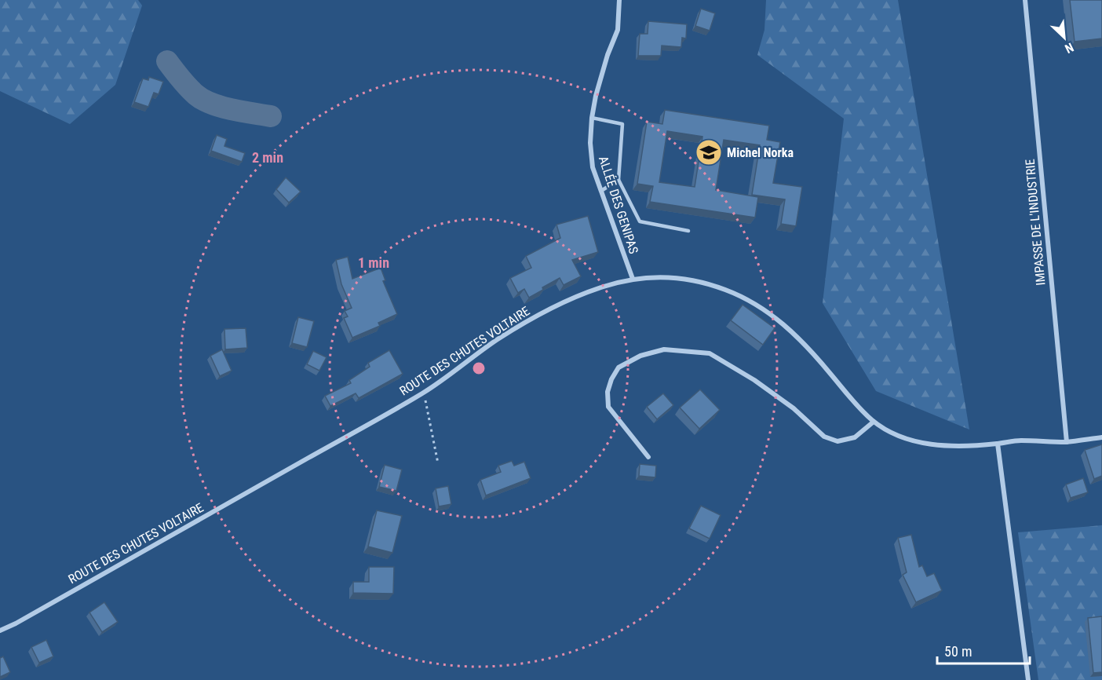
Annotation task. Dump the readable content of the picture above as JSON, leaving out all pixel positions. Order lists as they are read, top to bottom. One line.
{"streets":{"street":["ALLÉE DES GENIPAS","IMPASSE DE L'INDUSTRIE","ROUTE DES CHUTES VOLTAIRE"]},"crossings":[["ALLÉE DES GENIPAS","ROUTE DES CHUTES VOLTAIRE"],["IMPASSE DE L'INDUSTRIE","ROUTE DES CHUTES VOLTAIRE"]],"places":{"school or university":["Michel Norka"]},"scale_bar":"50 m","north":"bottom right","rings":["2 min","1 min"]}
